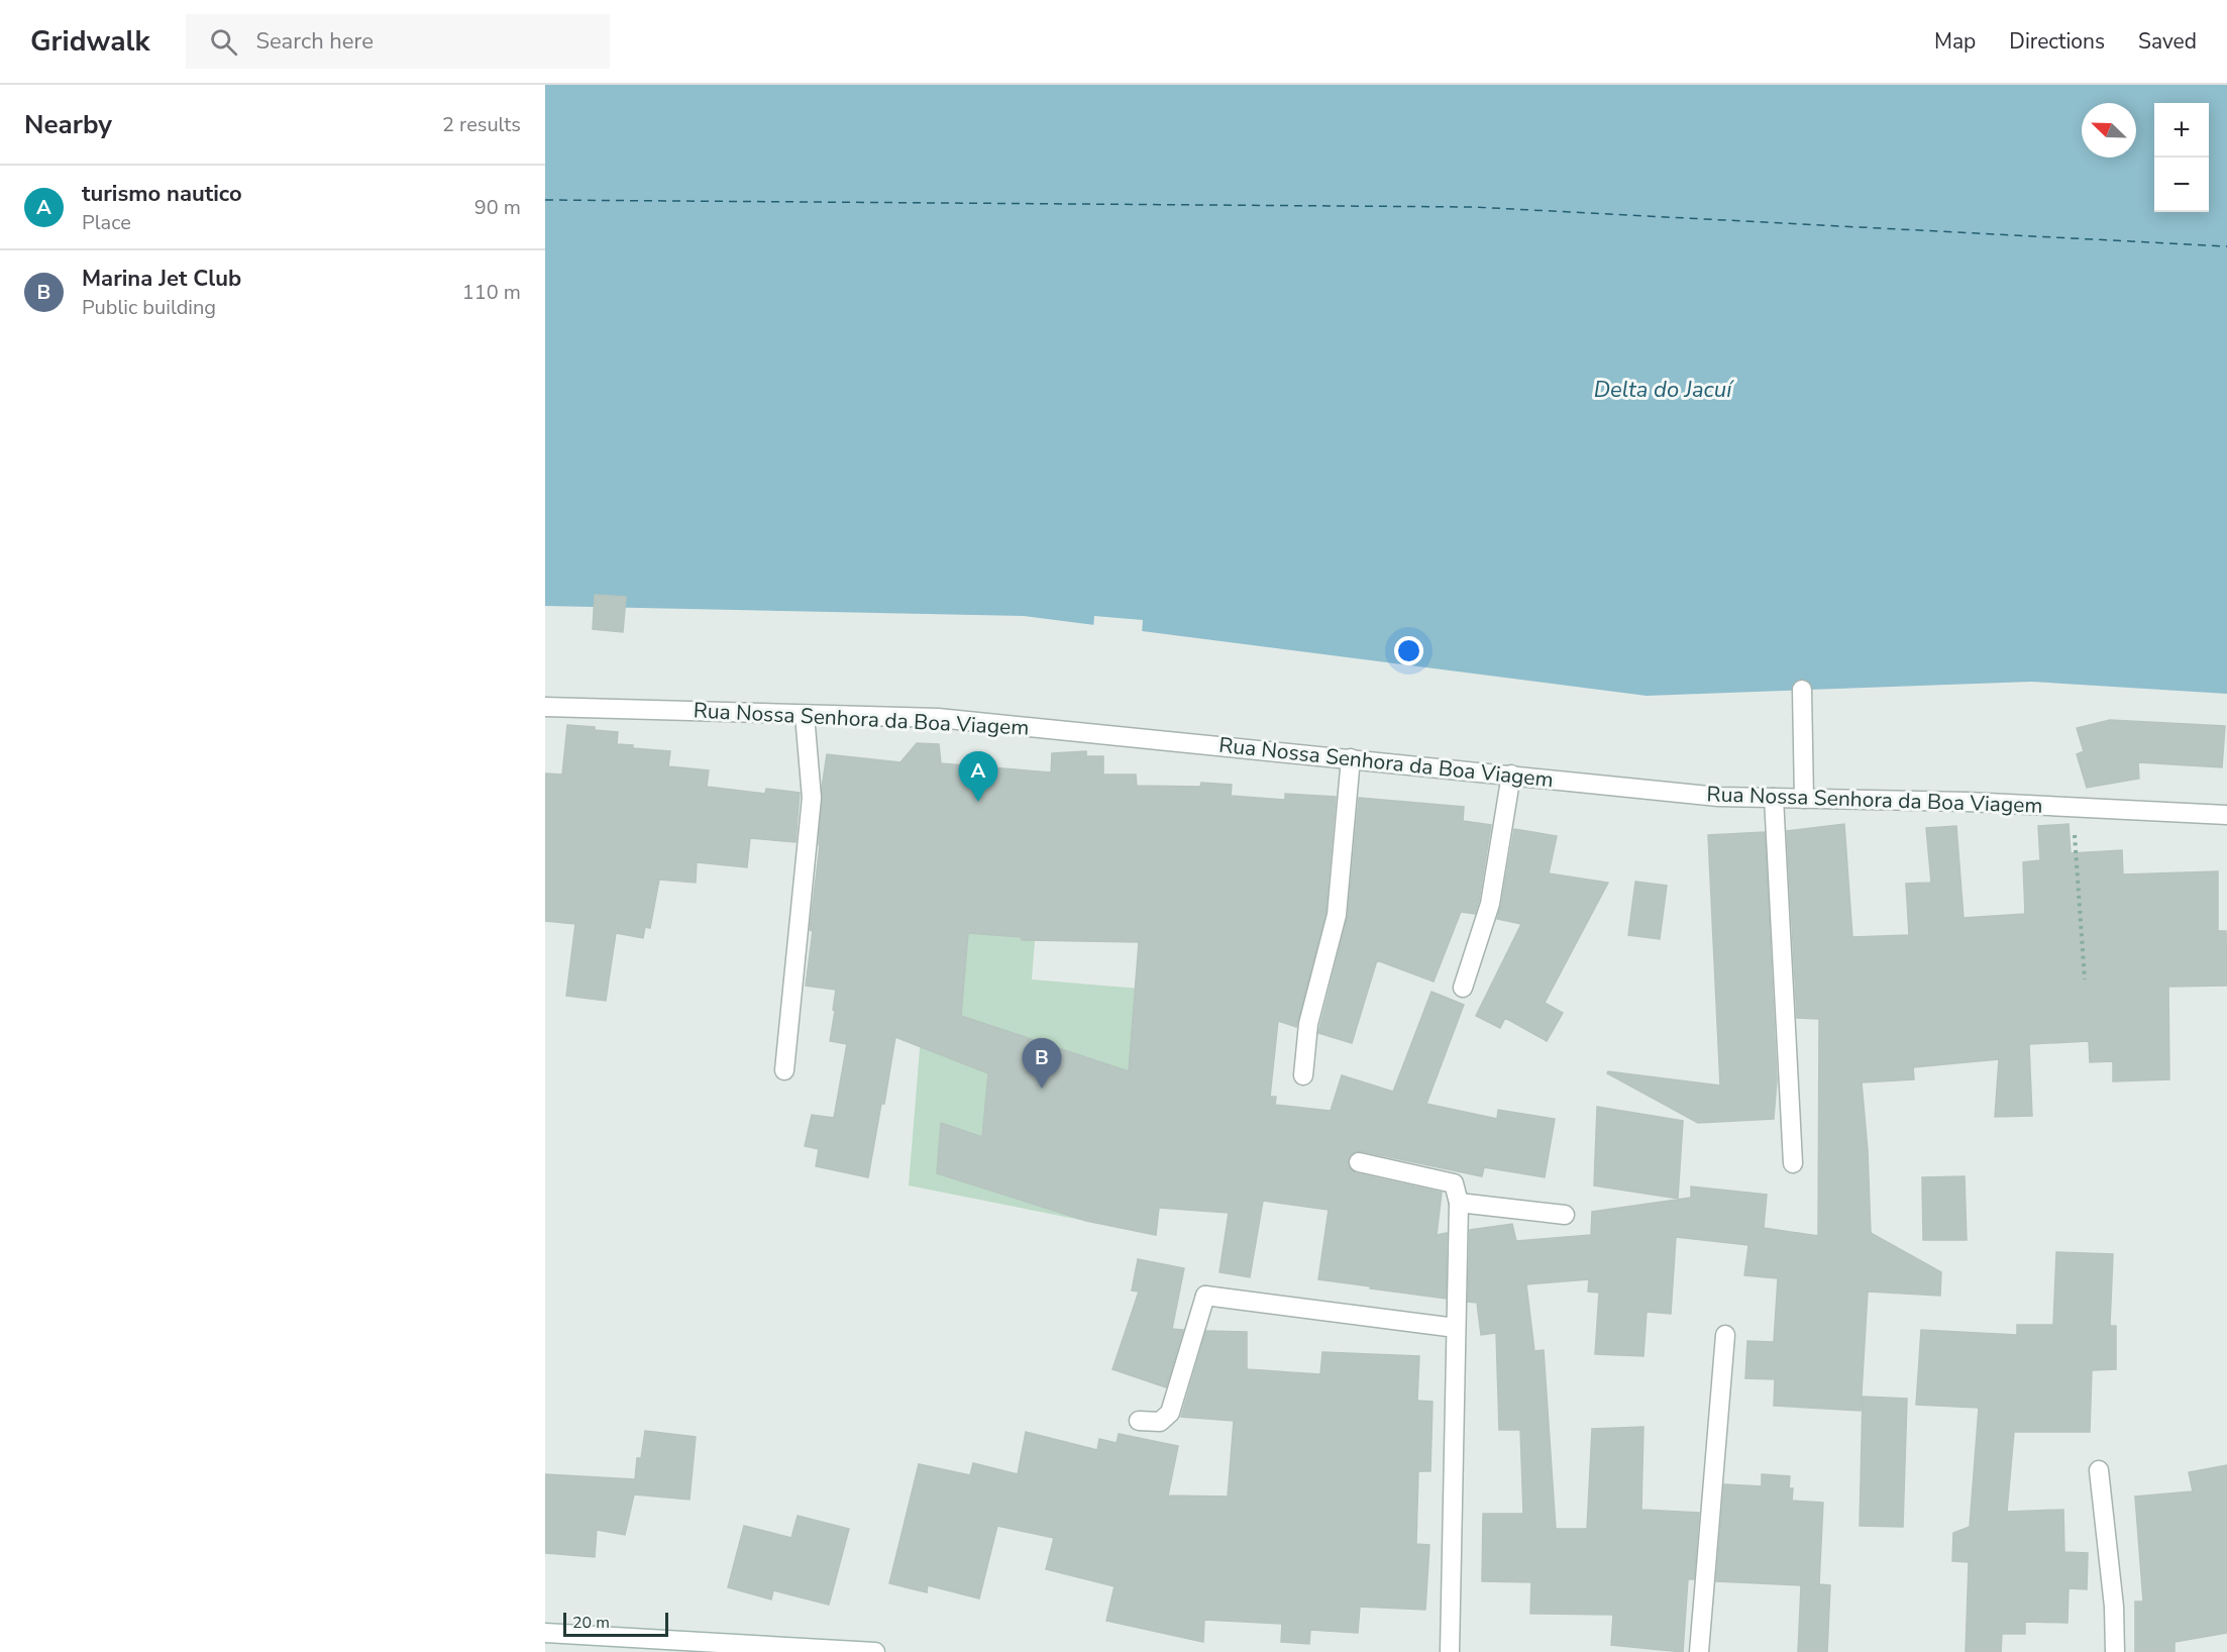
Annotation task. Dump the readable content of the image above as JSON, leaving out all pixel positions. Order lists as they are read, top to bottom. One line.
{"streets":{"street":["Rua Nossa Senhora da Boa Viagem"]},"water":["Delta do Jacuí"],"scale_bar":"20 m","north":"top left","page":{"header":"Gridwalk","search":"Search here","nav":["Map","Directions","Saved"],"heading":["Nearby","2 results"],"map_buttons":["+","−"],"list":[{"mark":"A","name":"turismo nautico","note":"Place","value":"90 m"},{"mark":"B","name":"Marina Jet Club","note":"Public building","value":"110 m"}],"pins":["A","B"],"scale":"20 m"}}
